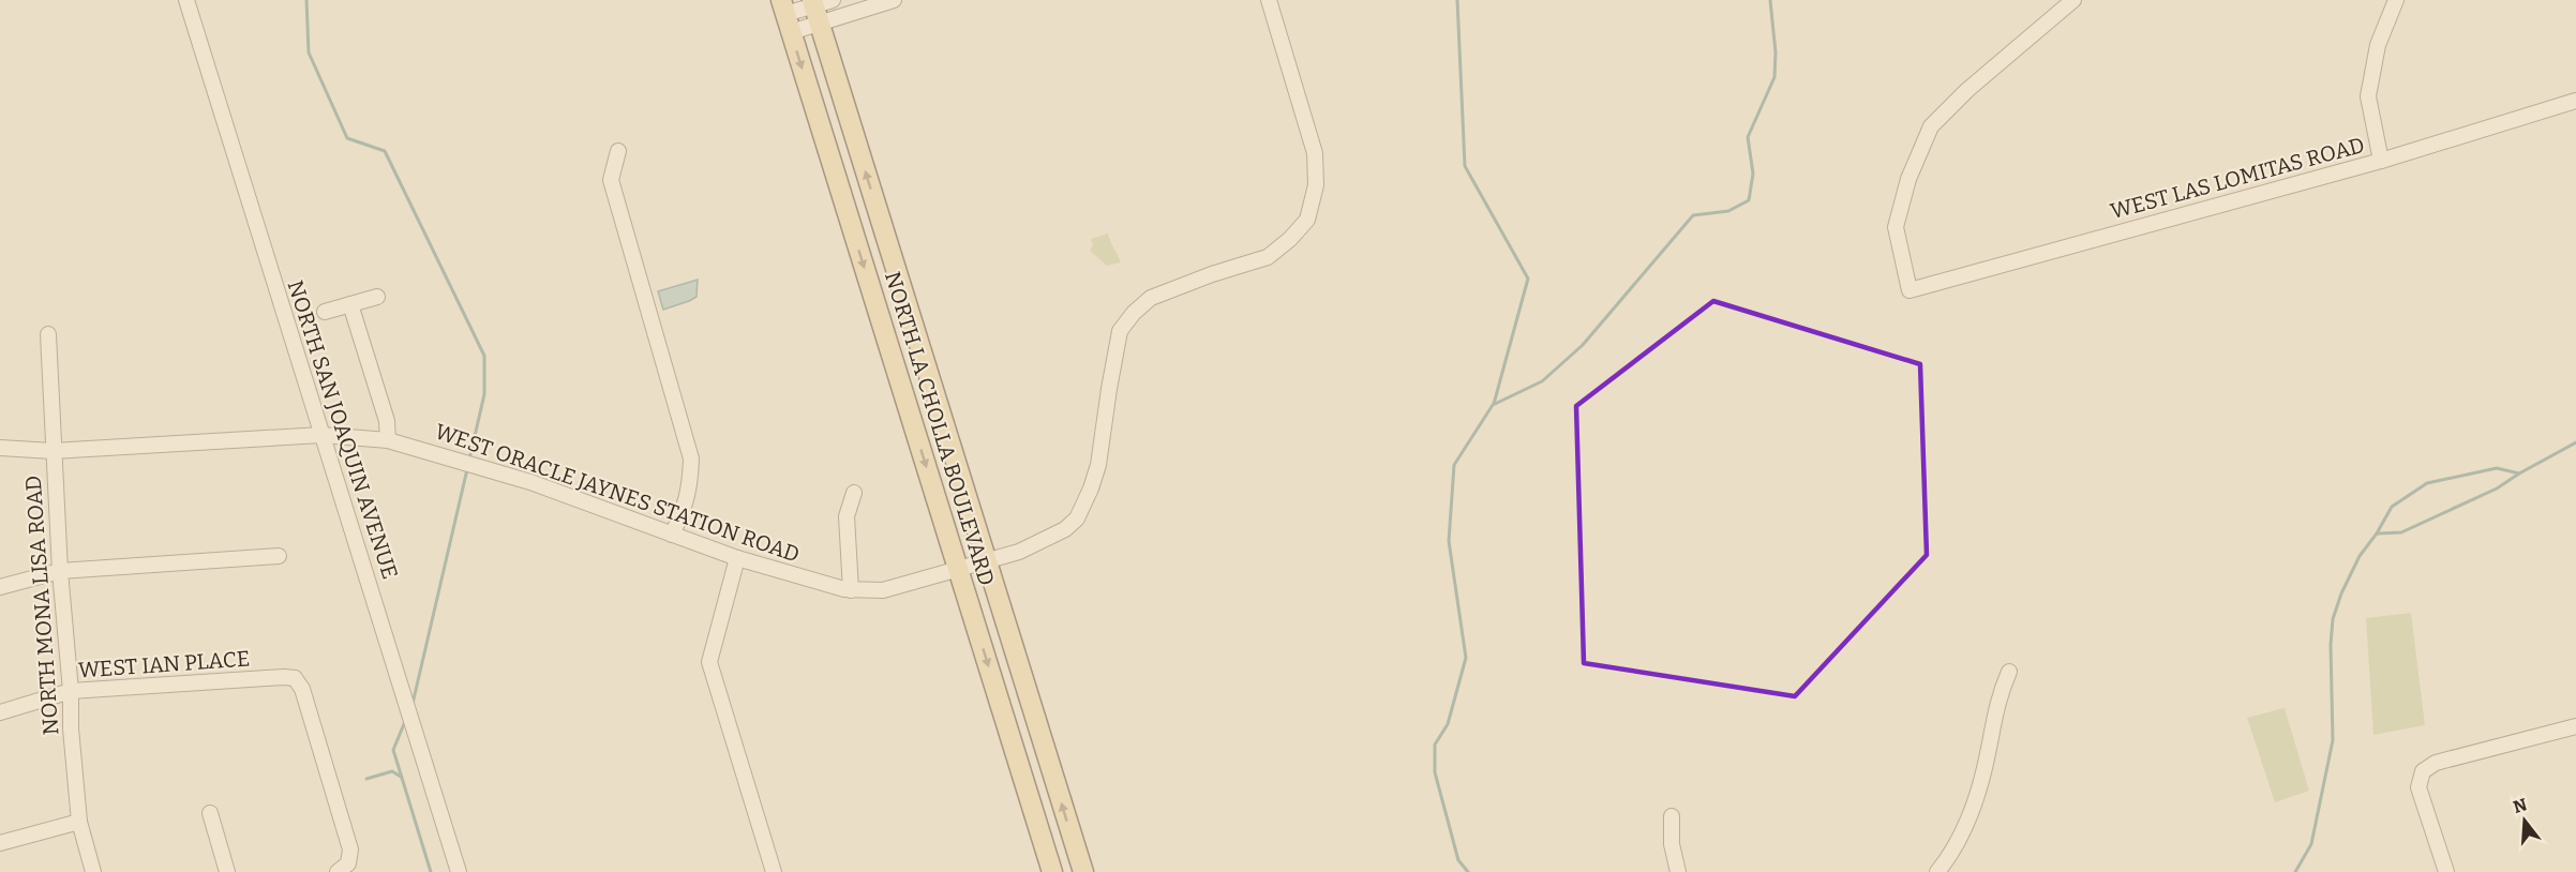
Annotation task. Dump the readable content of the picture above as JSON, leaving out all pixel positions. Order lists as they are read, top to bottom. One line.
{"streets":{"main road":["NORTH LA CHOLLA BOULEVARD"],"street":["WEST LAS LOMITAS ROAD","NORTH SAN JOAQUIN AVENUE","WEST ORACLE JAYNES STATION ROAD","NORTH MONA LISA ROAD","WEST IAN PLACE"]},"crossings":[["NORTH LA CHOLLA BOULEVARD","WEST ORACLE JAYNES STATION ROAD"],["NORTH SAN JOAQUIN AVENUE","WEST ORACLE JAYNES STATION ROAD"],["WEST ORACLE JAYNES STATION ROAD","NORTH MONA LISA ROAD"],["NORTH MONA LISA ROAD","WEST IAN PLACE"]],"north":"top"}
